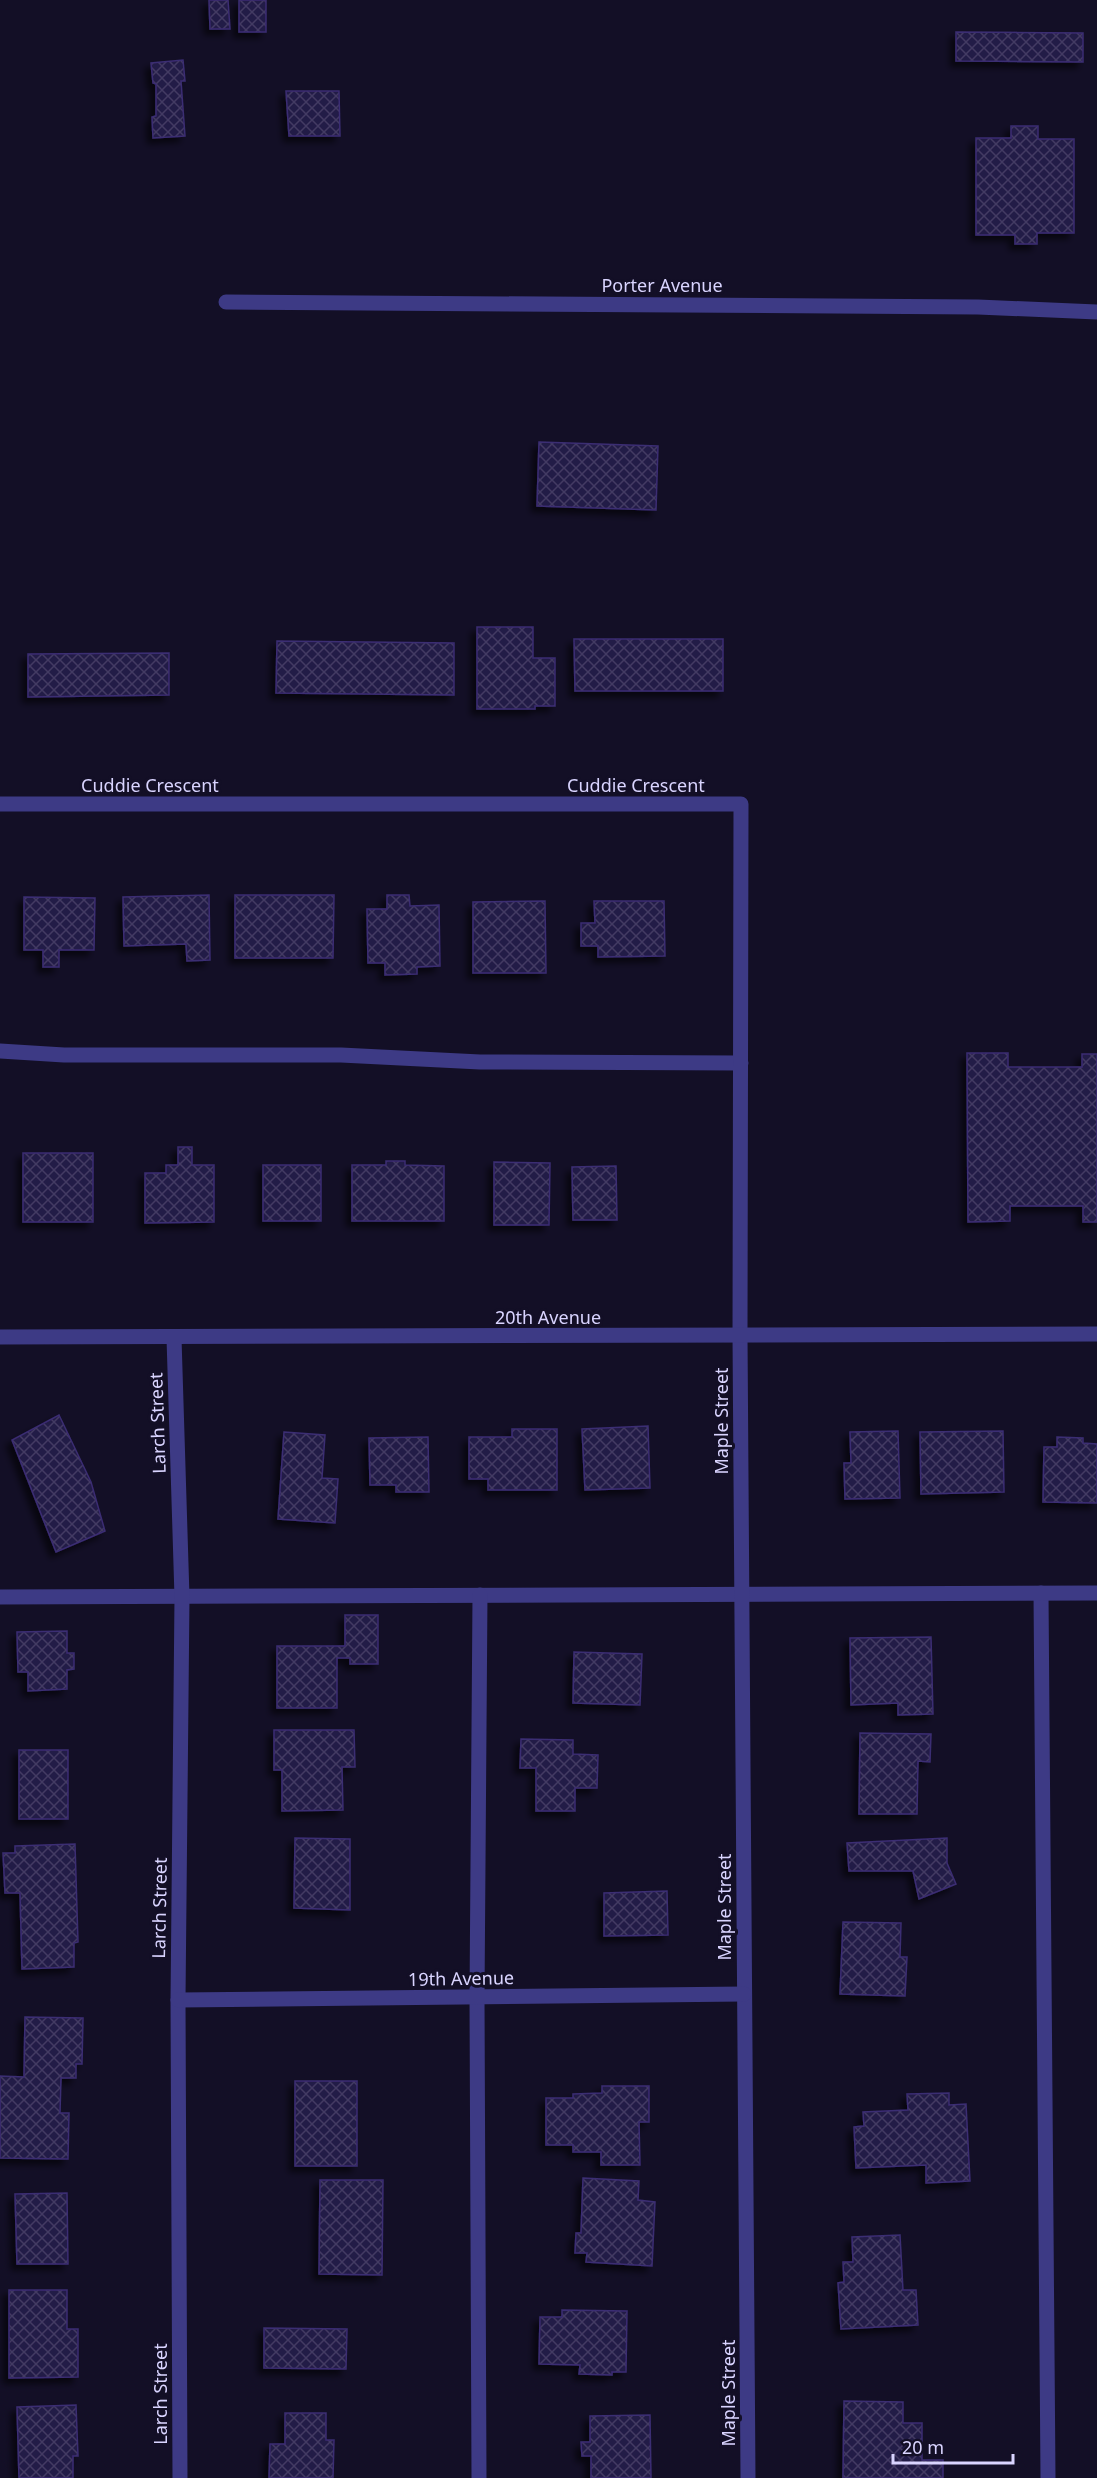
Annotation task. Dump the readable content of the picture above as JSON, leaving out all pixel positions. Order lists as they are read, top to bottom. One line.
{"streets":{"street":["Porter Avenue","Cuddie Crescent","20th Avenue","Maple Street","Larch Street","19th Avenue"]},"crossings":[["Cuddie Crescent","20th Avenue"],["Cuddie Crescent","Maple Street"],["20th Avenue","Maple Street"],["20th Avenue","Larch Street"],["Maple Street","19th Avenue"],["Larch Street","19th Avenue"]],"scale_bar":"20 m"}
